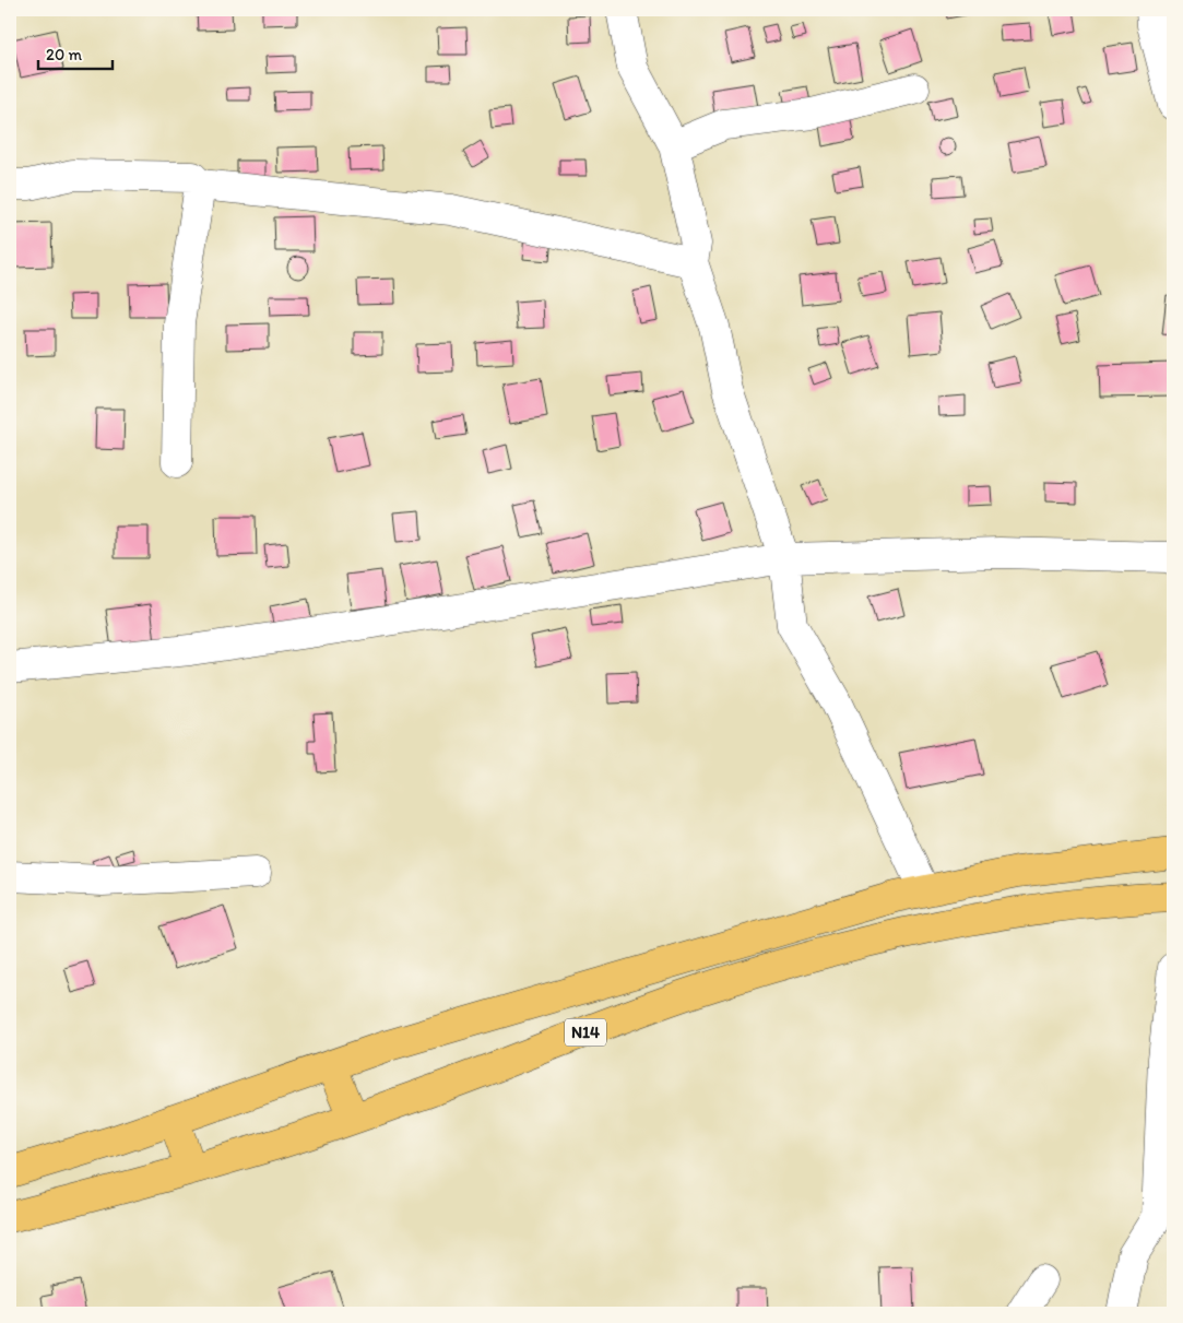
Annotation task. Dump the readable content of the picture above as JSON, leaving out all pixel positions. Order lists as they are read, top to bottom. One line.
{"streets":{"main road":["N14"]},"scale_bar":"20 m"}
